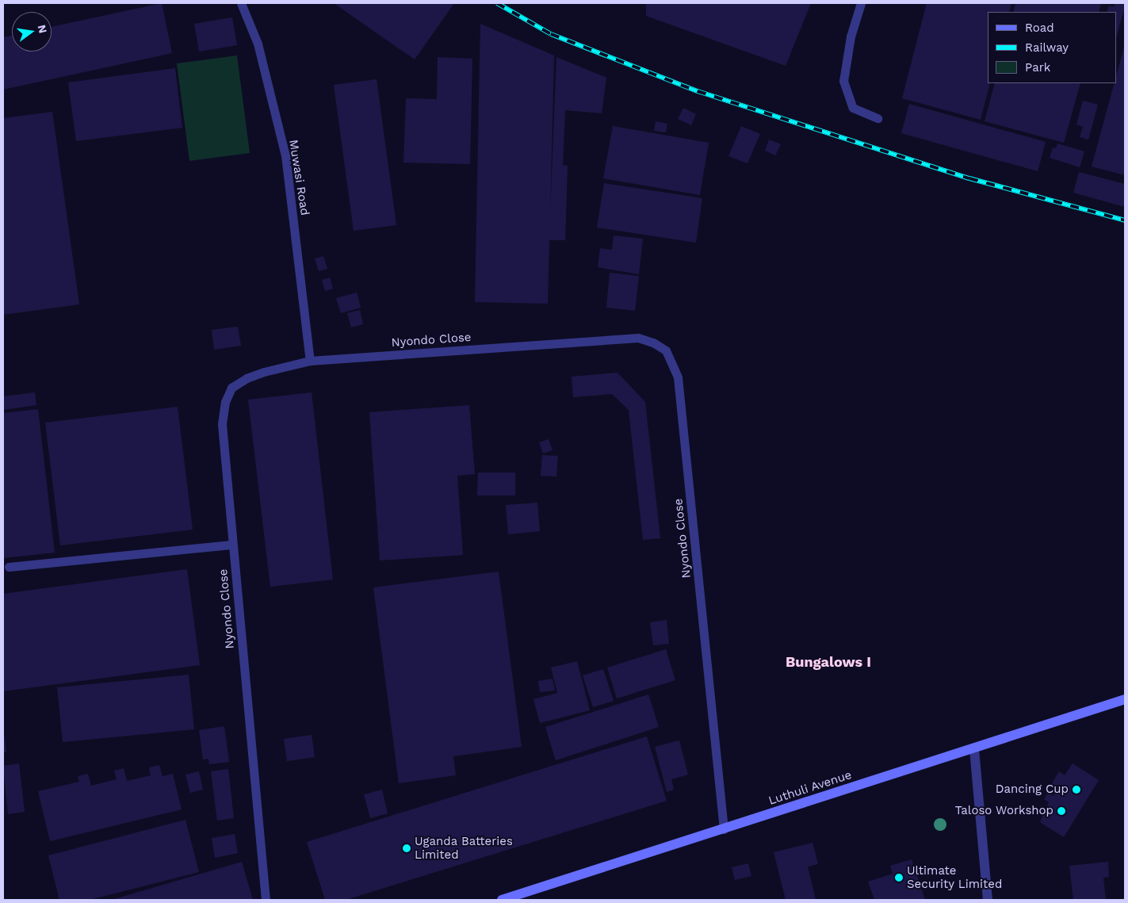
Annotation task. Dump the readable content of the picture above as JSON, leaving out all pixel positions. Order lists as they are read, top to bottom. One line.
{"streets":{"street":["Luthuli Avenue"],"lane":["Muwasi Road","Nyondo Close"]},"crossings":[["Muwasi Road","Nyondo Close"],["Nyondo Close","Luthuli Avenue"]],"districts":["Bungalows I"],"places":["Dancing Cup","Taloso Workshop","Uganda Batteries Limited","Ultimate Security Limited"],"legend":["Road","Railway","Park"],"north":"right"}
